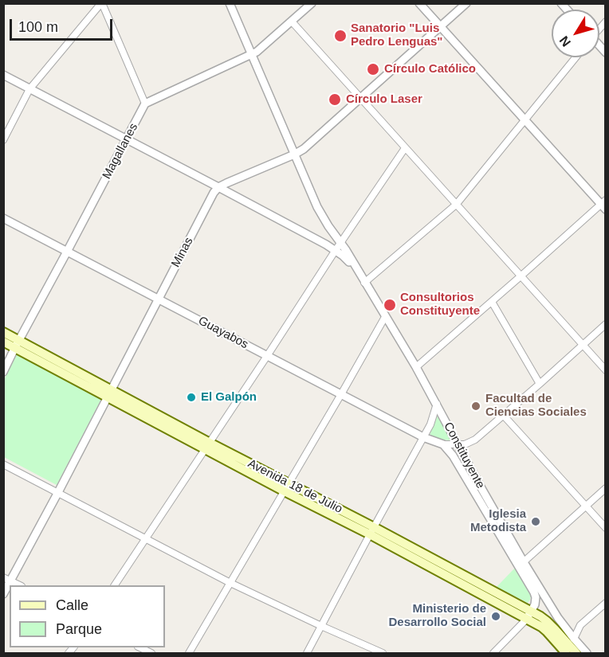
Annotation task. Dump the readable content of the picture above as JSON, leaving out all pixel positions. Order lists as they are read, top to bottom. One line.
{"streets":{"main road":["Avenida 18 de Julio"],"street":["Magallanes","Minas","Guayabos","Constituyente"]},"crossings":[["Magallanes","Guayabos"],["Magallanes","Constituyente"],["Magallanes","Avenida 18 de Julio"],["Minas","Guayabos"],["Minas","Constituyente"],["Minas","Avenida 18 de Julio"],["Guayabos","Constituyente"],["Constituyente","Avenida 18 de Julio"]],"places":["Sanatorio \"Luis Pedro Lenguas\"","Círculo Católico","Círculo Laser","Consultorios Constituyente","El Galpón","Facultad de Ciencias Sociales","Iglesia Metodista","Ministerio de Desarrollo Social"],"legend":["Calle","Parque"],"scale_bar":"100 m","north":"bottom left"}
